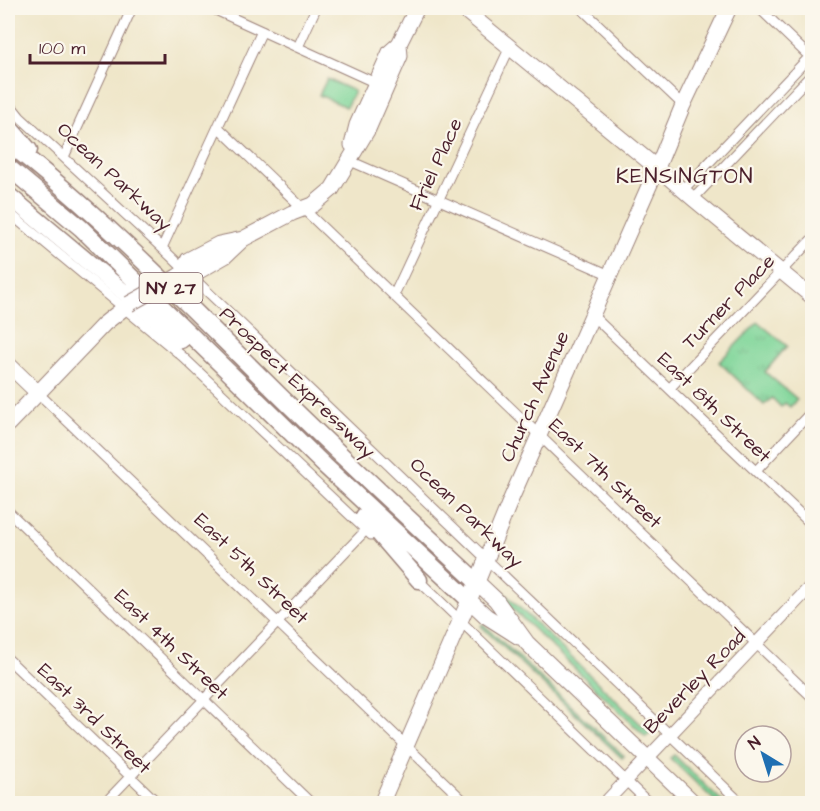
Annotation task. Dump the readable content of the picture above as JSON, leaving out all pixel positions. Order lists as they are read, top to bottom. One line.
{"streets":{"highway":["NY 27","Prospect Expressway"],"main road":["Church Avenue","East 5th Street"],"street":["Friel Place","Ocean Parkway","Turner Place","East 8th Street","East 7th Street","East 4th Street","Beverley Road","East 3rd Street"]},"crossings":[["Friel Place","East 7th Street"],["Ocean Parkway","NY 27"],["Ocean Parkway","Church Avenue"],["Ocean Parkway","Beverley Road"],["NY 27","East 7th Street"],["NY 27","East 5th Street"],["Turner Place","East 8th Street"],["Prospect Expressway","Church Avenue"],["Church Avenue","East 8th Street"],["Church Avenue","East 7th Street"],["Church Avenue","East 5th Street"],["East 7th Street","Beverley Road"]],"districts":["KENSINGTON"],"scale_bar":"100 m","north":"top left"}
